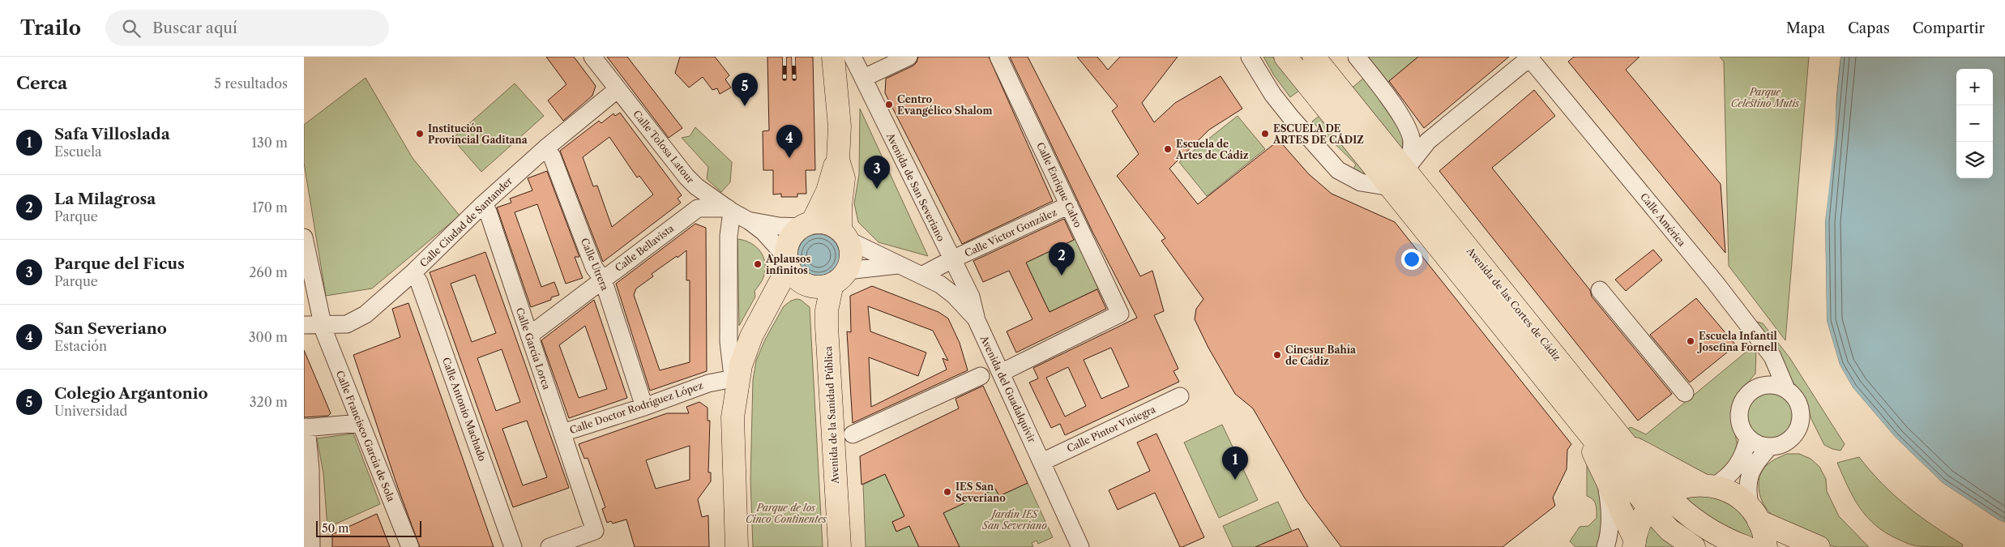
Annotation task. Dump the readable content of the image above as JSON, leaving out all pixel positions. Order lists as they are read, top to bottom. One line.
{"streets":{"main road":["Avenida de las Cortes de Cádiz","Avenida de la Sanidad Pública"],"street":["Calle Tolosa Latour","Calle Enrique Calvo","Avenida de San Severiano","Calle América","Calle Ciudad de Santander","Calle Víctor González","Calle Bellavista","Calle Utrera","Calle García Lorca","Avenida del Guadalquivir","Calle Doctor Rodríguez López","Calle Antonio Machado","Calle Pintor Viniegra","Calle Francisco García de Sola"]},"crossings":[["Calle Tolosa Latour","Calle Ciudad de Santander"],["Calle Tolosa Latour","Calle Bellavista"],["Calle Tolosa Latour","Avenida del Guadalquivir"],["Calle Tolosa Latour","Avenida de la Sanidad Pública"],["Calle Enrique Calvo","Calle Víctor González"],["Calle Enrique Calvo","Avenida del Guadalquivir"],["Avenida de San Severiano","Calle Víctor González"],["Avenida de San Severiano","Avenida del Guadalquivir"],["Calle Ciudad de Santander","Calle Utrera"],["Calle Ciudad de Santander","Calle García Lorca"],["Calle Ciudad de Santander","Calle Antonio Machado"],["Calle Ciudad de Santander","Calle Francisco García de Sola"],["Calle Víctor González","Avenida del Guadalquivir"],["Calle Bellavista","Calle Utrera"],["Calle Bellavista","Calle García Lorca"],["Calle Utrera","Calle Doctor Rodríguez López"],["Calle García Lorca","Calle Doctor Rodríguez López"],["Avenida del Guadalquivir","Avenida de la Sanidad Pública"],["Avenida del Guadalquivir","Calle Pintor Viniegra"]],"parks":["Parque Celestino Mutis","Parque de los Cinco Continentes","Jardín IES San Severiano"],"places":["Centro Evangélico Shalom","Institución Provincial Gaditana","ESCUELA DE ARTES DE CÁDIZ","Escuela de Artes de Cádiz","Aplausos infinitos","Escuela Infantil Josefina Fornell","Cinesur Bahía de Cádiz","IES San Severiano"],"scale_bar":"50 m","page":{"header":"Trailo","search":"Buscar aquí","nav":["Mapa","Capas","Compartir"],"heading":["Cerca","5 resultados"],"map_buttons":["+","−"],"pins":["5","4","3","2","1"],"list":[{"mark":"1","name":"Safa Villoslada","note":"Escuela","value":"130 m"},{"mark":"2","name":"La Milagrosa","note":"Parque","value":"170 m"},{"mark":"3","name":"Parque del Ficus","note":"Parque","value":"260 m"},{"mark":"4","name":"San Severiano","note":"Estación","value":"300 m"},{"mark":"5","name":"Colegio Argantonio","note":"Universidad","value":"320 m"}],"scale":"50 m"}}
